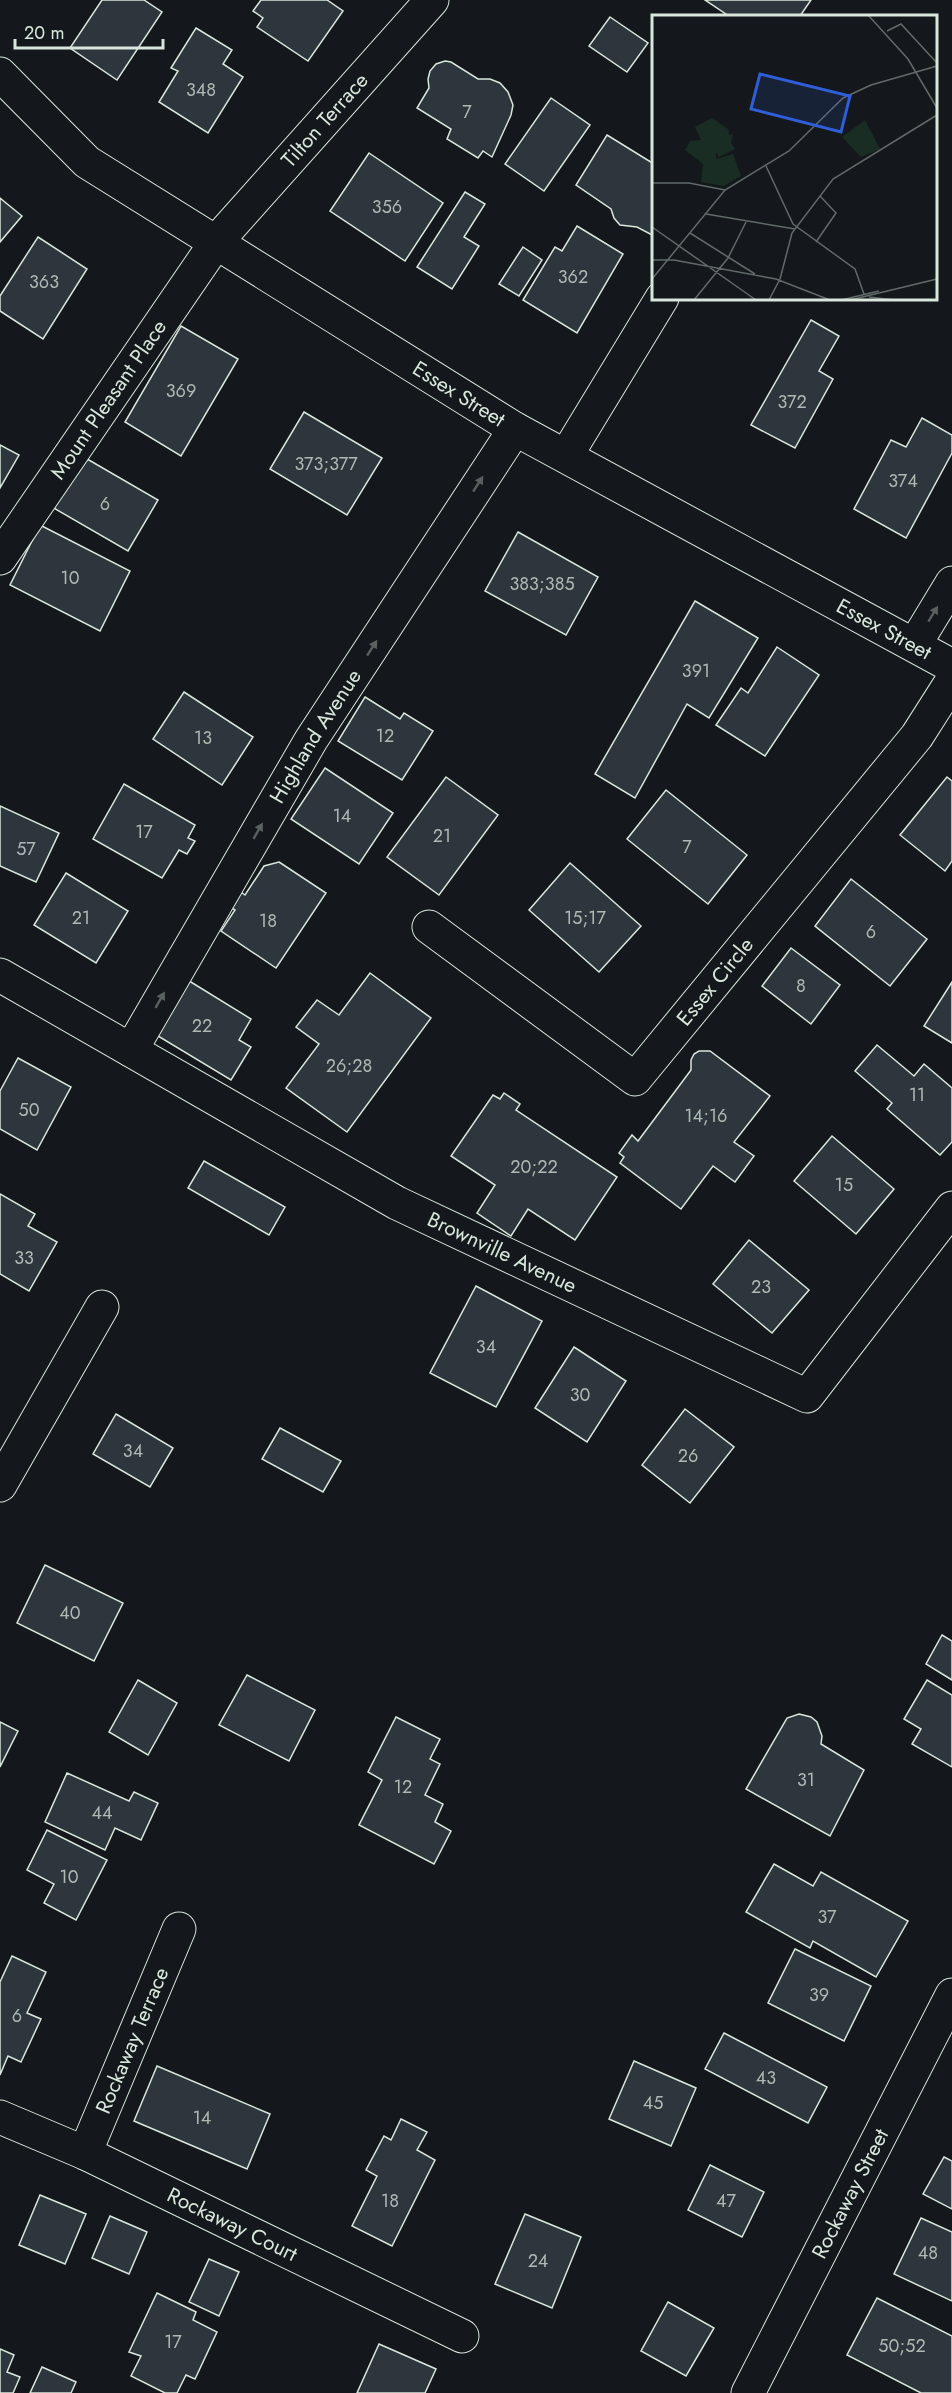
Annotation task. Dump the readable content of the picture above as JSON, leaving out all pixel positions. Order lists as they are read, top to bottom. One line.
{"streets":{"street":["Tilton Terrace","Essex Street","Mount Pleasant Place","Highland Avenue","Essex Circle","Brownville Avenue","Rockaway Terrace","Rockaway Street","Rockaway Court"]},"crossings":[["Tilton Terrace","Essex Street"],["Tilton Terrace","Mount Pleasant Place"],["Essex Street","Mount Pleasant Place"],["Essex Street","Highland Avenue"],["Highland Avenue","Brownville Avenue"],["Rockaway Terrace","Rockaway Court"]],"one_way":["Highland Avenue"],"house_numbers":["348","7","356","362","363","369","372","373;377","374","6","10","383;385","391","12","13","14","17","21","7","57","21","15;17","18","6","8","22","26;28","11","50","14;16","20;22","15","33","23","34","30","34","26","40","31","12","44","10","37","39","6","43","45","14","18","47","48","24","17","50;52"],"scale_bar":"20 m"}
